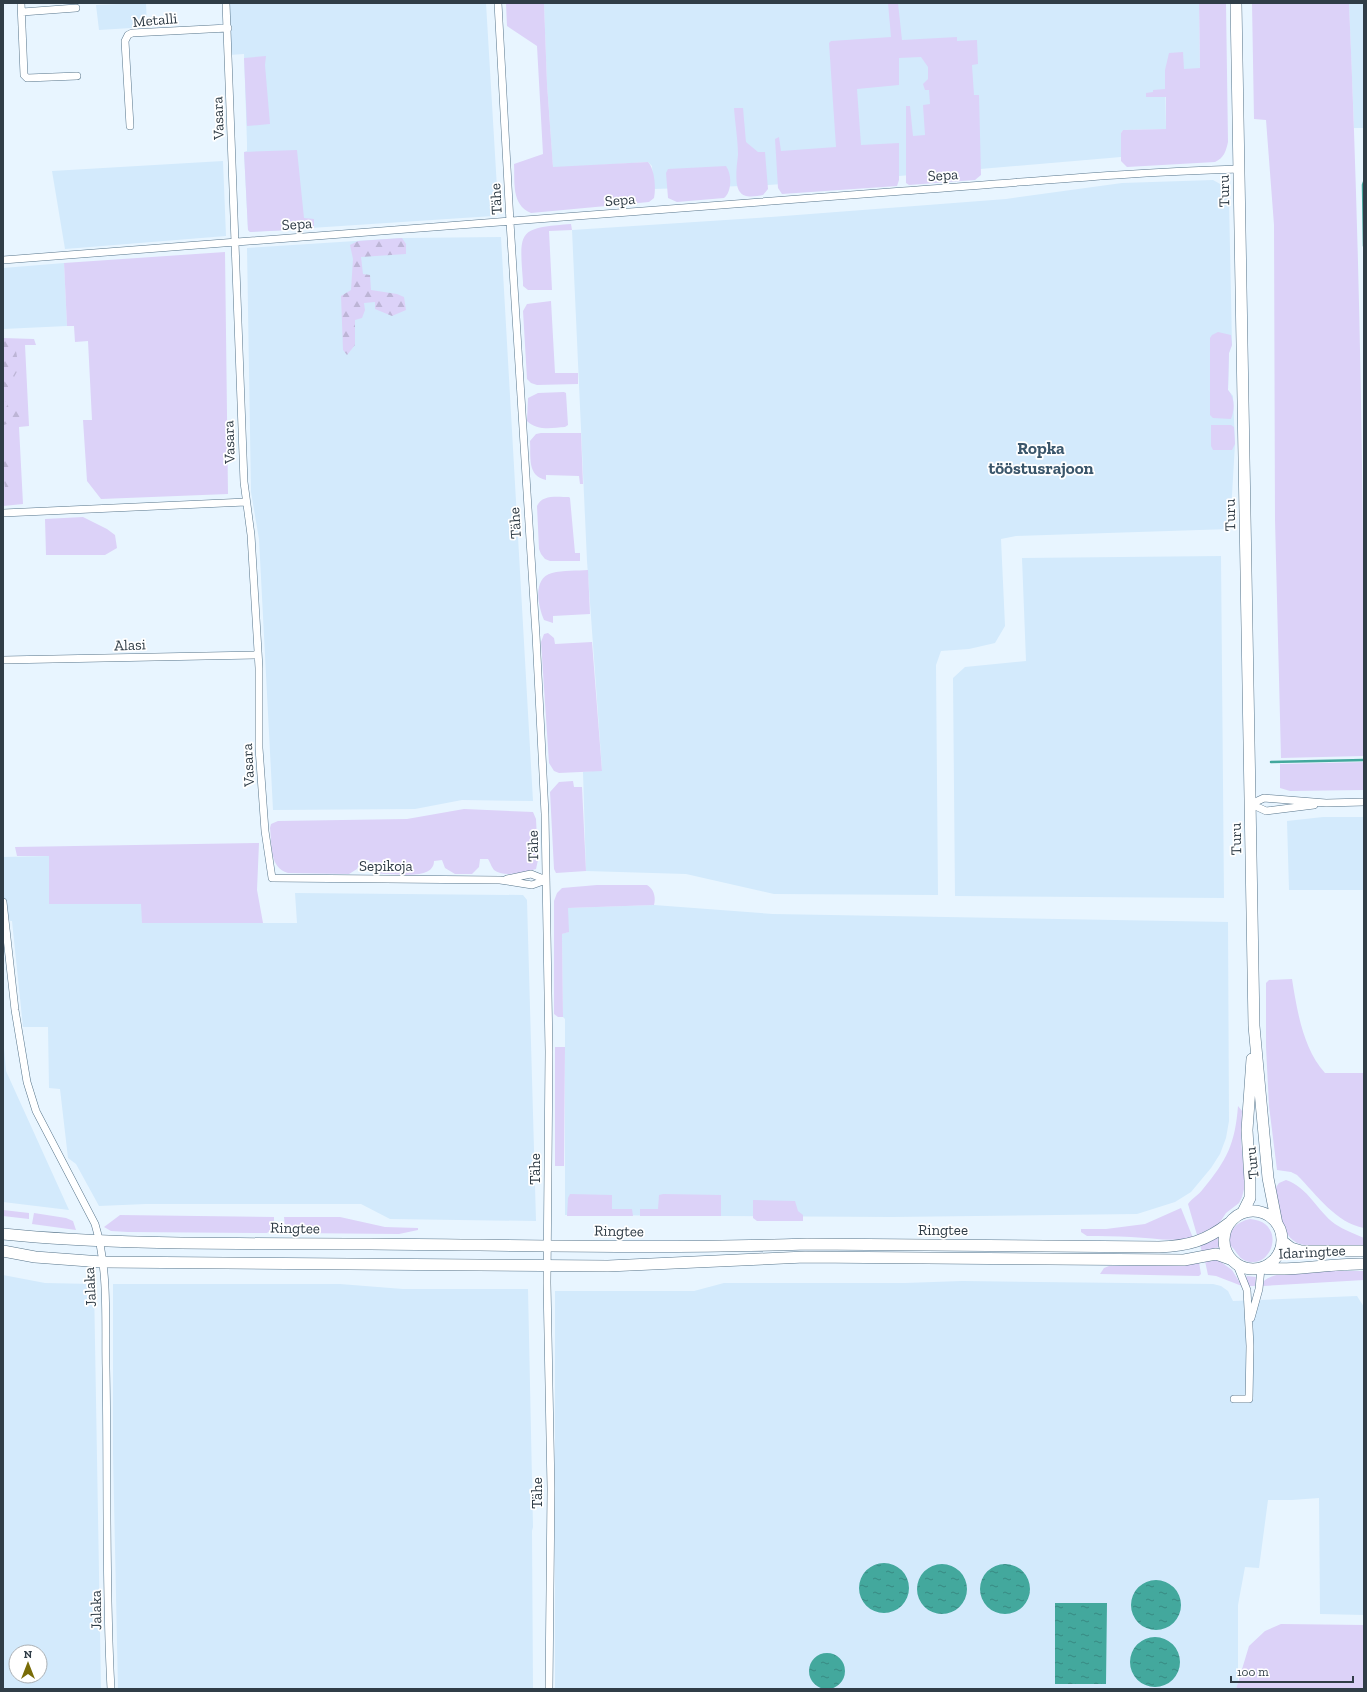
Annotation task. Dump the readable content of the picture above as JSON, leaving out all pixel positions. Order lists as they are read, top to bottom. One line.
{"streets":{"main road":["Turu","Ringtee","Idaringtee"],"street":["Metalli","Vasara","Sepa","Tähe","Alasi","Sepikoja","Jalaka"]},"crossings":[["Metalli","Vasara"],["Vasara","Sepa"],["Vasara","Alasi"],["Vasara","Sepikoja"],["Sepa","Turu"],["Sepa","Tähe"],["Turu","Ringtee"],["Turu","Idaringtee"],["Tähe","Sepikoja"],["Tähe","Ringtee"],["Ringtee","Idaringtee"],["Ringtee","Jalaka"]],"districts":["Ropka tööstusrajoon"],"scale_bar":"100 m","north":"top"}
